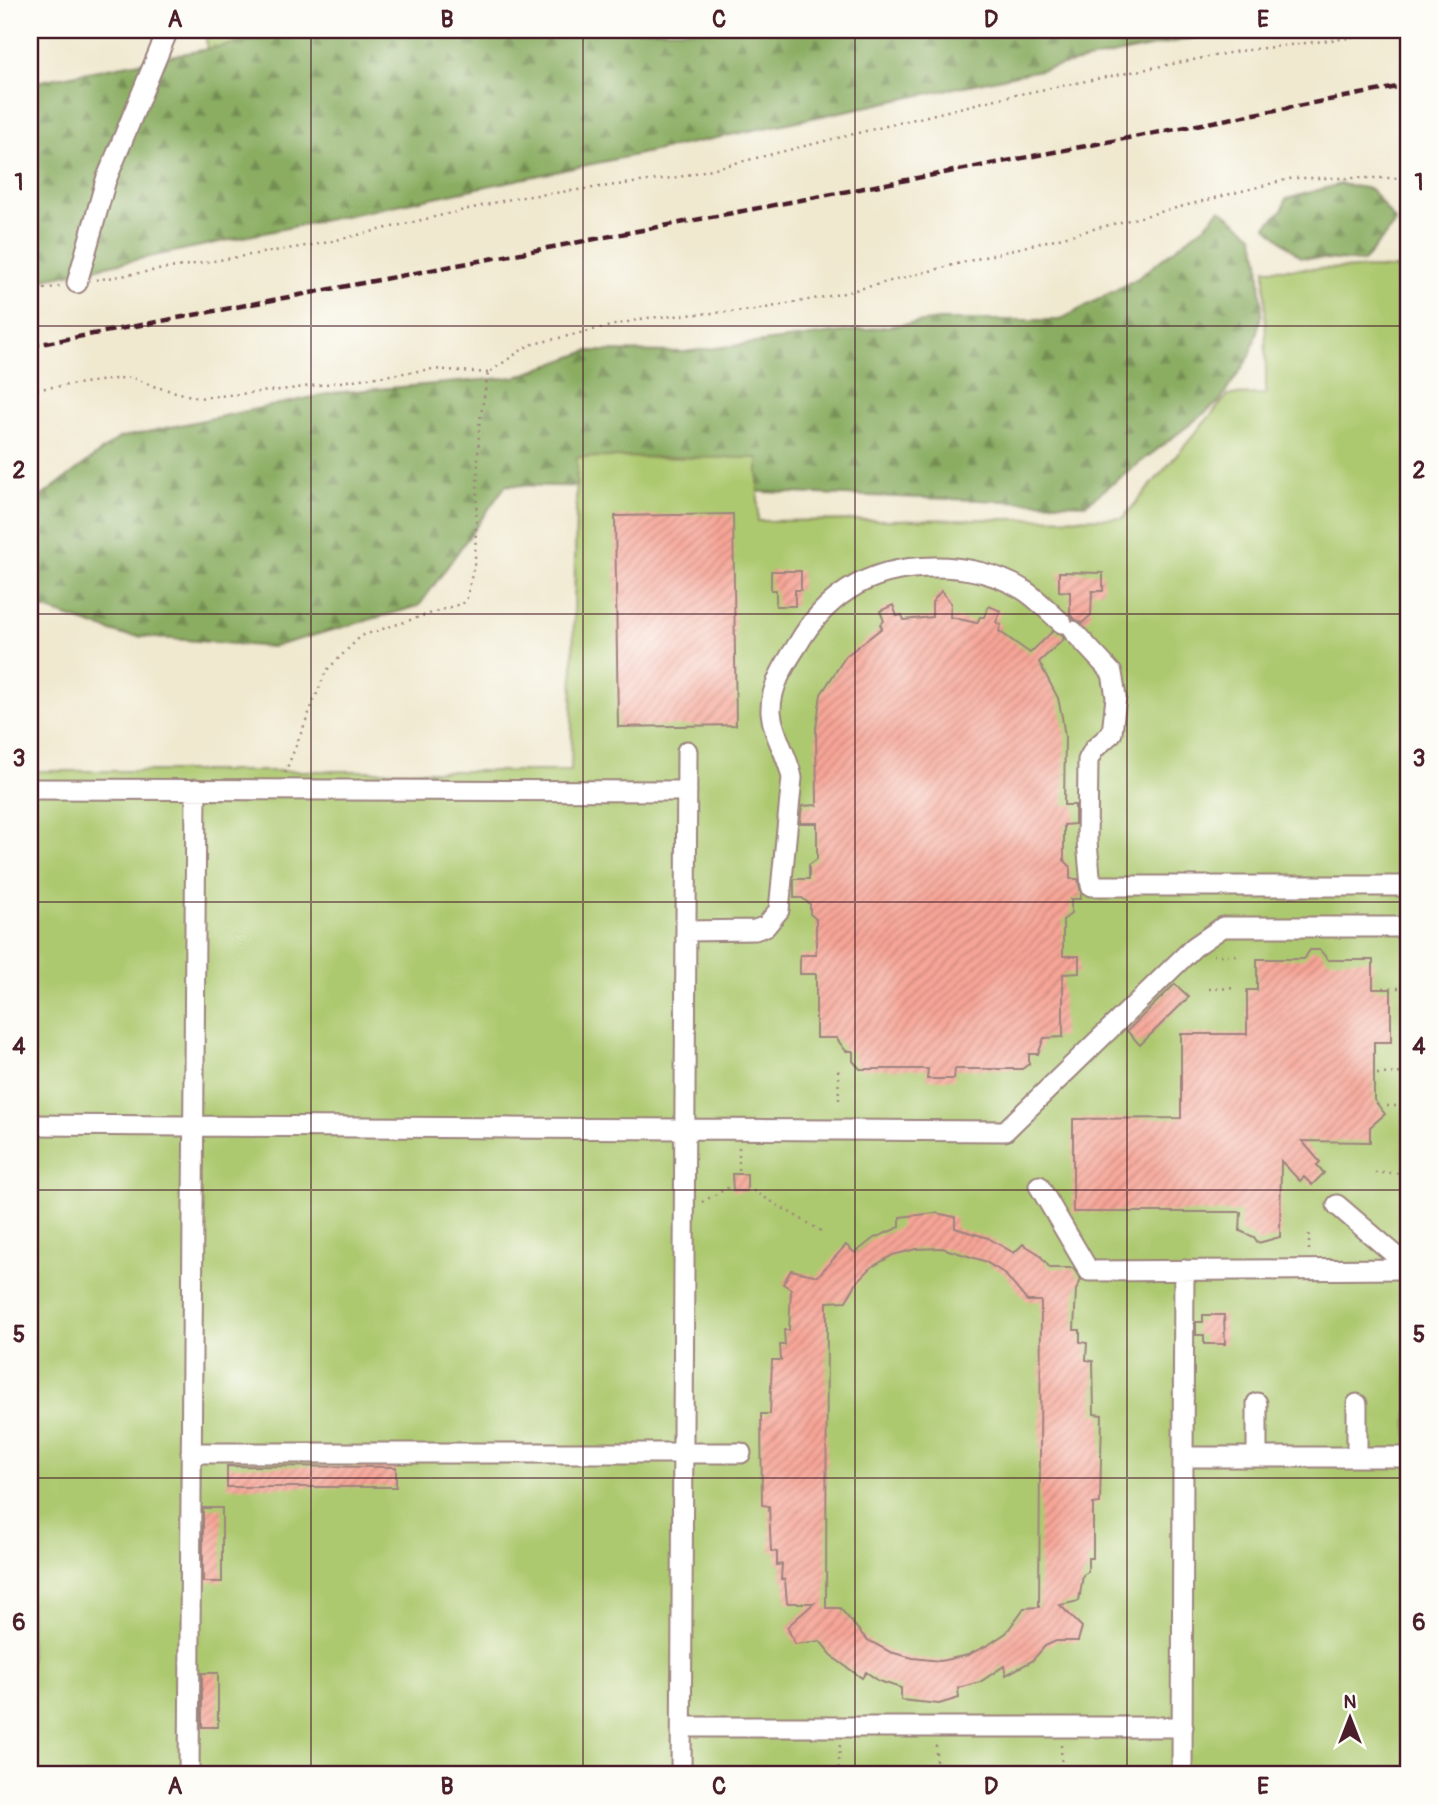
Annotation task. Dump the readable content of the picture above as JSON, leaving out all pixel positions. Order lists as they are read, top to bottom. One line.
{"north":"top","grid":{"columns":["A","B","C","D","E"],"rows":["1","2","3","4","5","6"]}}
